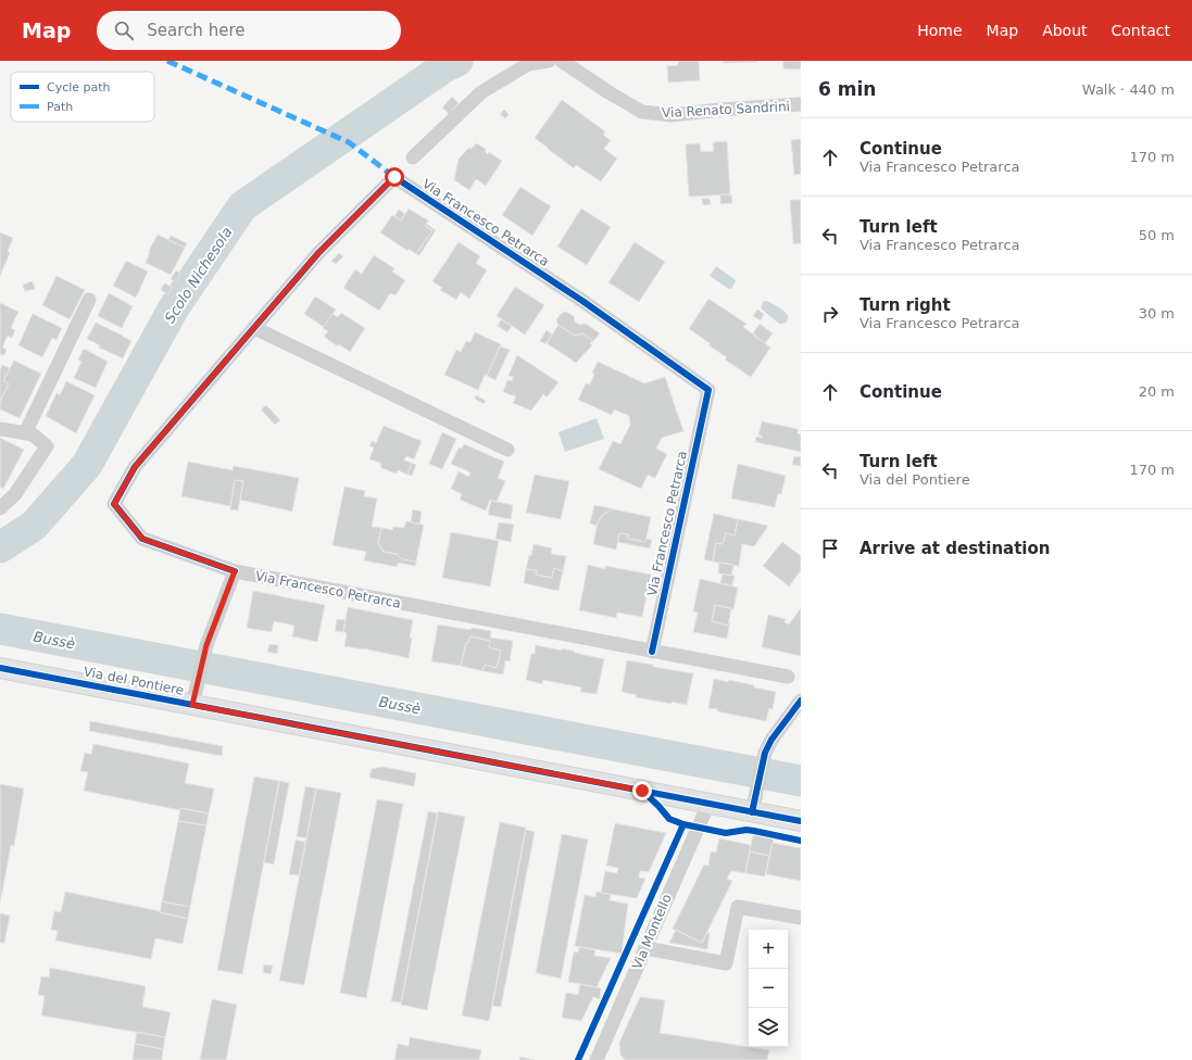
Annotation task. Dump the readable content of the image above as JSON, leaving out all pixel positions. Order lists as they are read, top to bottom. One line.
{"streets":{"main road":["Via del Pontiere"],"street":["Via Renato Sandrini","Via Francesco Petrarca","Via Montello"]},"crossings":[["Via del Pontiere","Via Montello"]],"water":["Scolo Nichesola","Bussè"],"legend":["Cycle path","Path"],"page":{"header":"Map","search":"Search here","nav":["Home","Map","About","Contact"],"heading":["6 min","Walk · 440 m"],"list":[["Continue","Via Francesco Petrarca","170 m"],["Turn left","Via Francesco Petrarca","50 m"],["Turn right","Via Francesco Petrarca","30 m"],["Continue","20 m"],["Turn left","Via del Pontiere","170 m"],"Arrive at destination"],"map_buttons":["+","−"]}}
